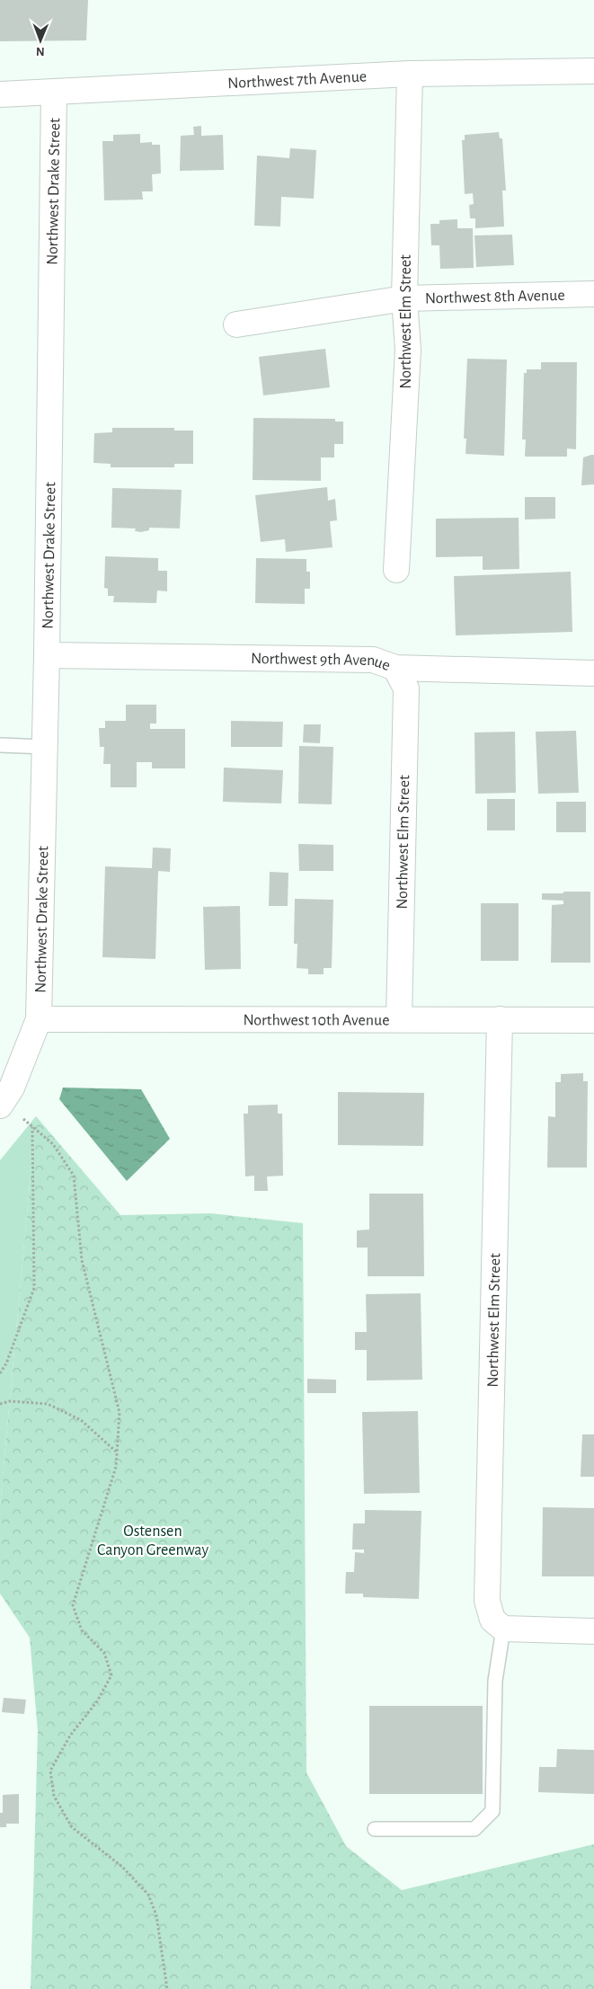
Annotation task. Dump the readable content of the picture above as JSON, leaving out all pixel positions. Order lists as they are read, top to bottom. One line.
{"streets":{"street":["Northwest 7th Avenue","Northwest Drake Street","Northwest 8th Avenue","Northwest Elm Street","Northwest 9th Avenue","Northwest 10th Avenue"]},"crossings":[["Northwest 7th Avenue","Northwest Drake Street"],["Northwest 7th Avenue","Northwest Elm Street"],["Northwest Drake Street","Northwest 9th Avenue"],["Northwest Drake Street","Northwest 10th Avenue"],["Northwest 8th Avenue","Northwest Elm Street"],["Northwest Elm Street","Northwest 9th Avenue"],["Northwest Elm Street","Northwest 10th Avenue"]],"parks":["Ostensen Canyon Greenway"],"north":"bottom"}
